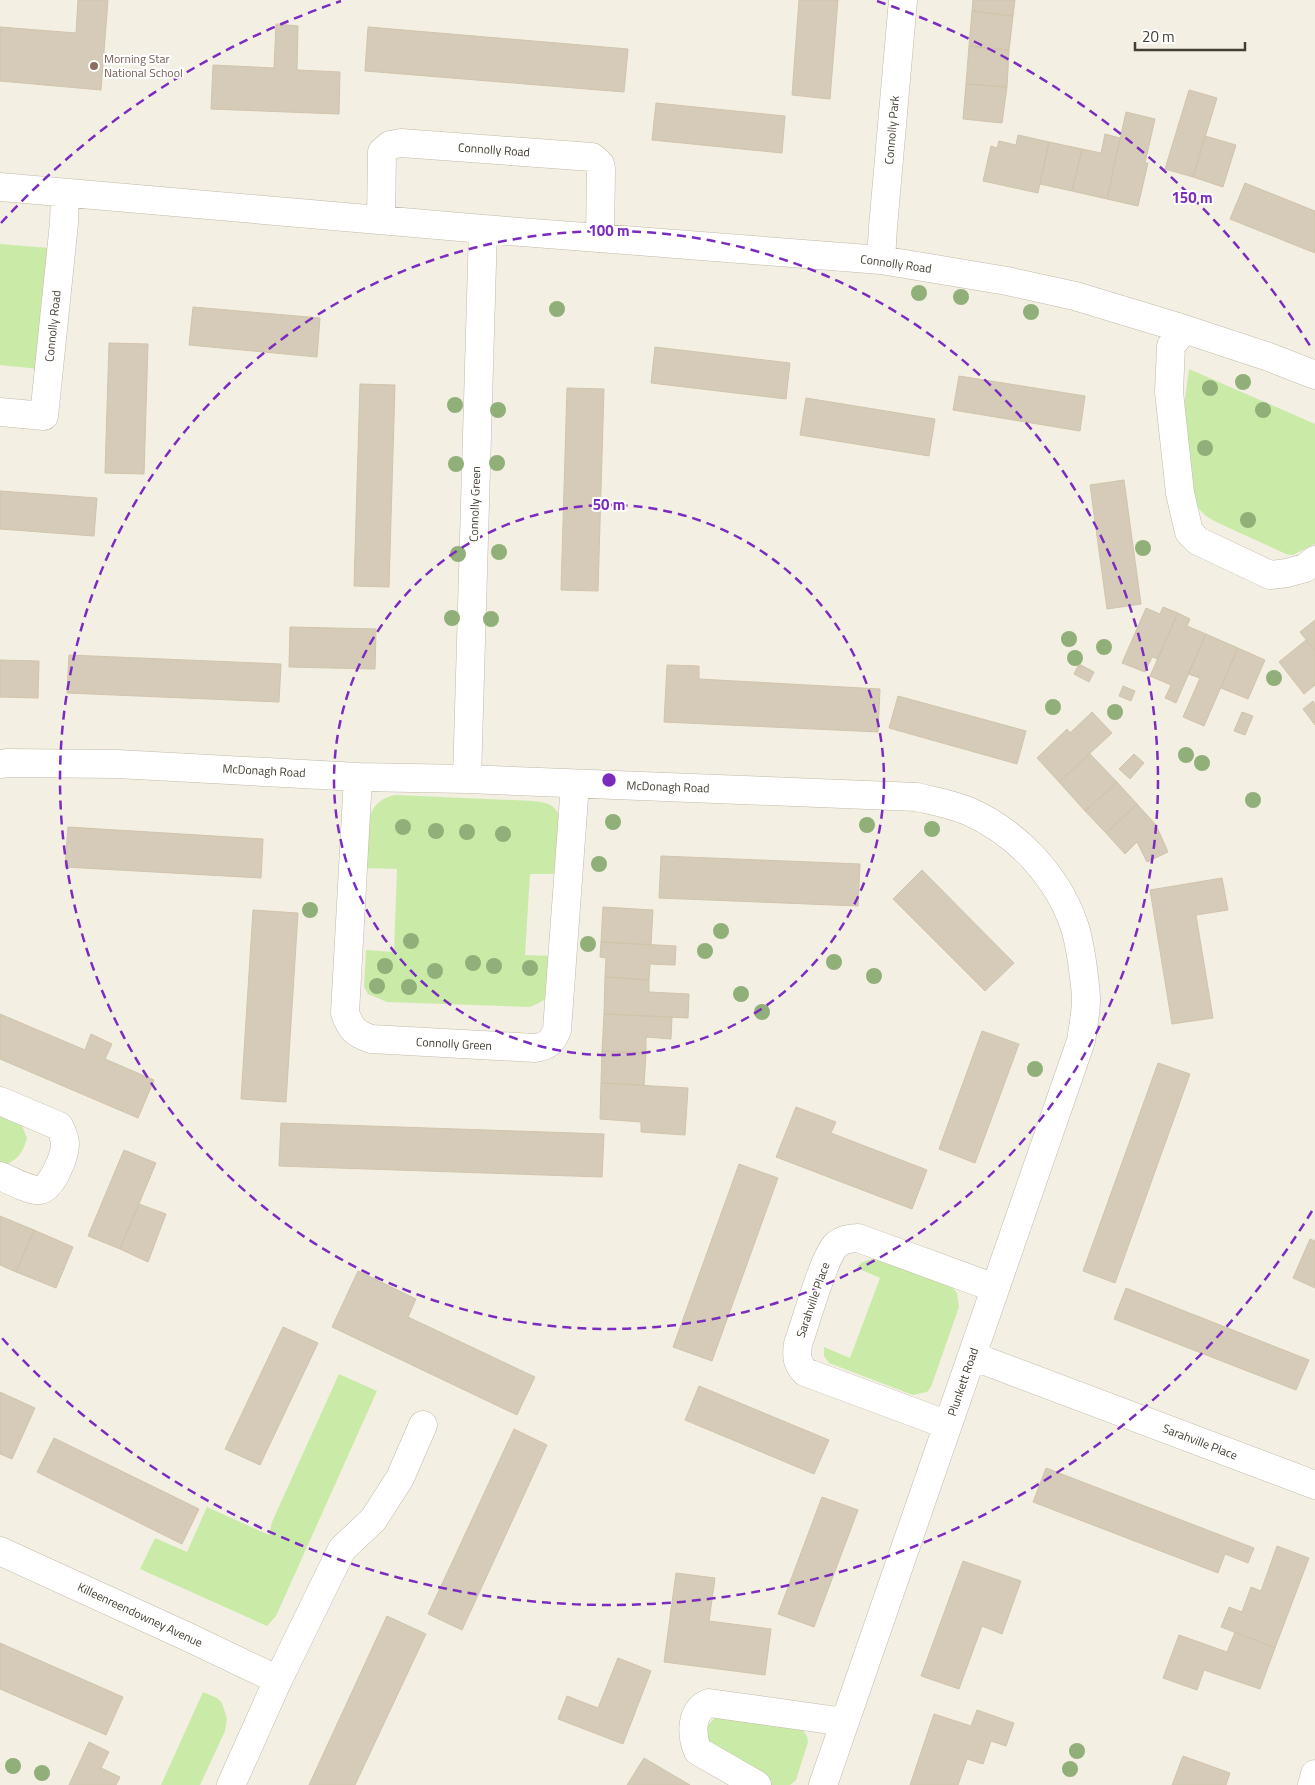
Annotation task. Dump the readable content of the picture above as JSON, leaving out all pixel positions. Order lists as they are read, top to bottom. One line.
{"streets":{"street":["Connolly Park","Connolly Road","Connolly Green","McDonagh Road","Sarahville Place","Plunkett Road","Killeenreendowney Avenue"]},"crossings":[["Connolly Park","Connolly Road"],["Connolly Road","Connolly Green"],["Connolly Green","McDonagh Road"],["McDonagh Road","Plunkett Road"],["Sarahville Place","Plunkett Road"]],"places":["Morning Star National School"],"scale_bar":"20 m","rings":["150 m","100 m","50 m"]}
